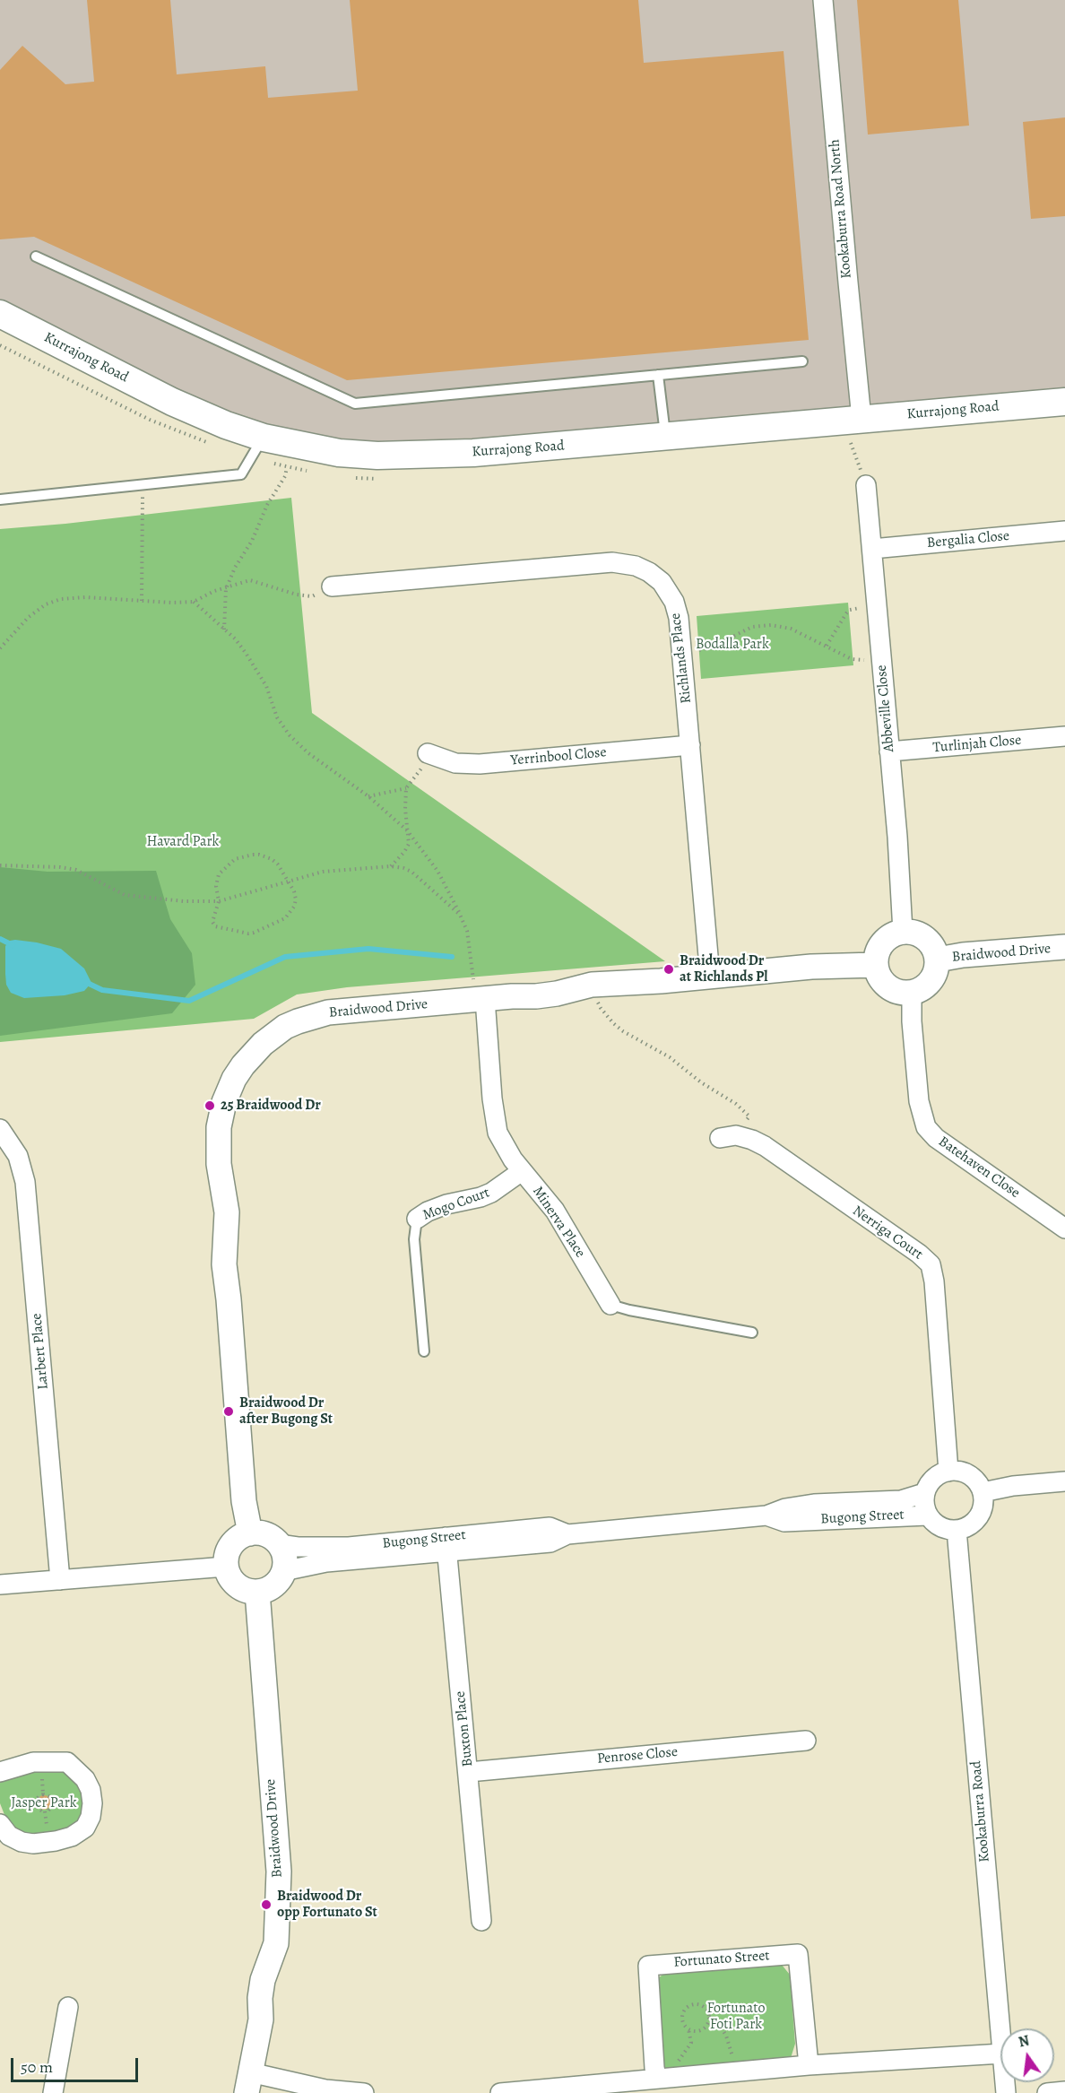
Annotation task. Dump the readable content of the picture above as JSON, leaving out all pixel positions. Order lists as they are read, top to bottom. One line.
{"streets":{"main road":["Kurrajong Road"],"street":["Kookaburra Road North","Bergalia Close","Richlands Place","Abbeville Close","Turlinjah Close","Yerrinbool Close","Braidwood Drive","Batehaven Close","Mogo Court","Minerva Place","Nerriga Court","Larbert Place","Bugong Street","Buxton Place","Penrose Close","Kookaburra Road","Fortunato Street"]},"crossings":[["Kookaburra Road North","Kurrajong Road"],["Bergalia Close","Abbeville Close"],["Richlands Place","Yerrinbool Close"],["Richlands Place","Braidwood Drive"],["Abbeville Close","Turlinjah Close"],["Abbeville Close","Braidwood Drive"],["Abbeville Close","Batehaven Close"],["Braidwood Drive","Batehaven Close"],["Braidwood Drive","Minerva Place"],["Braidwood Drive","Bugong Street"],["Mogo Court","Minerva Place"],["Nerriga Court","Bugong Street"],["Nerriga Court","Kookaburra Road"],["Bugong Street","Buxton Place"],["Bugong Street","Kookaburra Road"],["Buxton Place","Penrose Close"]],"parks":["Bodalla Park","Havard Park","Jasper Park","Fortunato Foti Park"],"places":["Braidwood Dr at Richlands Pl","25 Braidwood Dr","Braidwood Dr after Bugong St","Braidwood Dr opp Fortunato St"],"scale_bar":"50 m","north":"top"}
